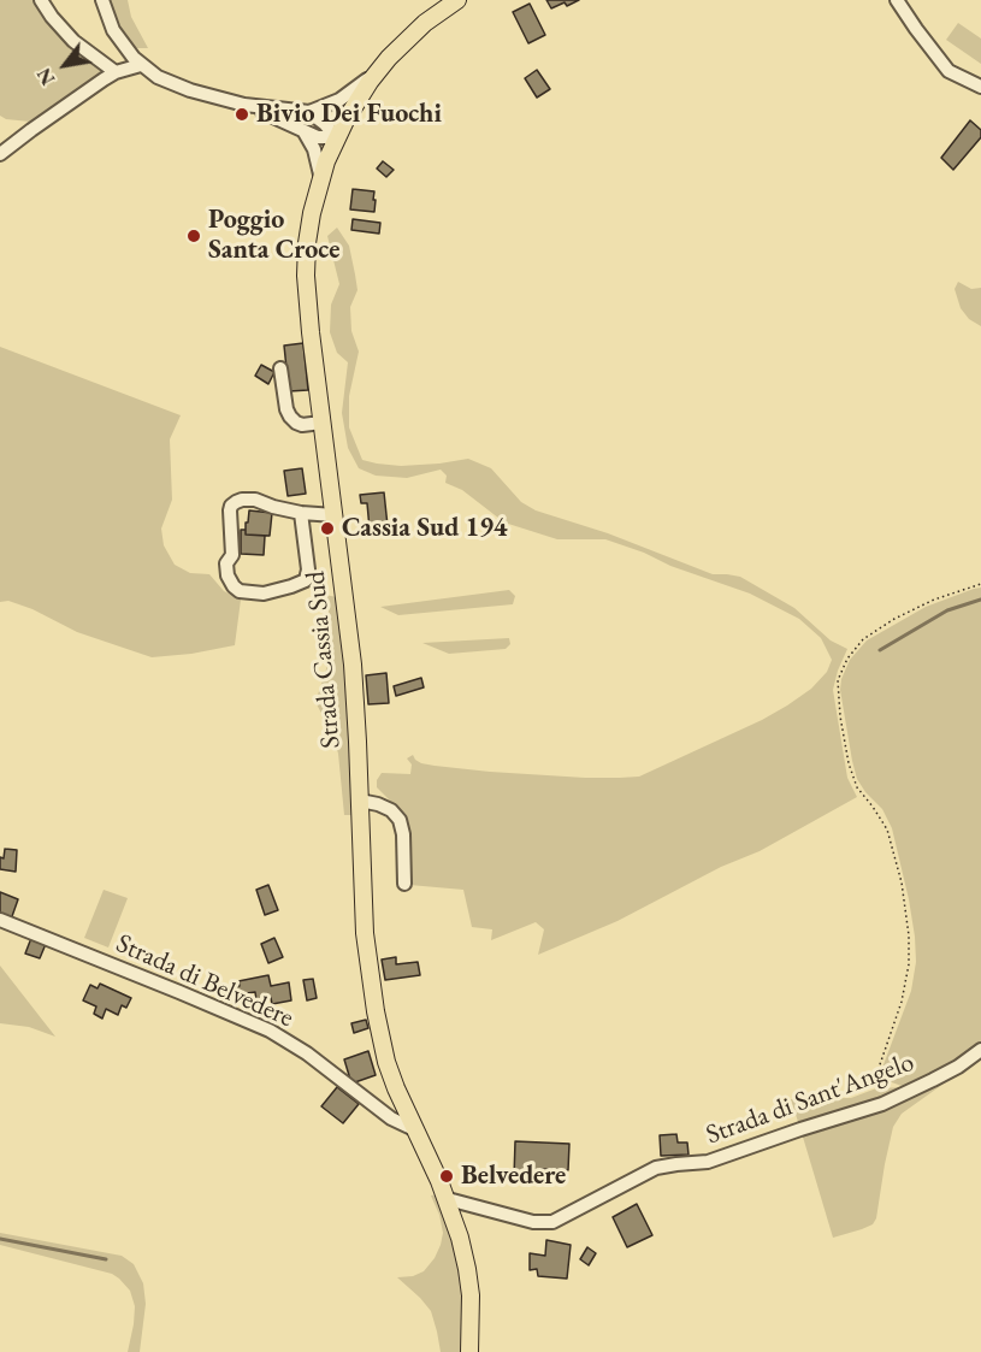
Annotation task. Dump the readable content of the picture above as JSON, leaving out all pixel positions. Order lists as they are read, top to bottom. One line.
{"streets":{"main road":["Strada Cassia Sud"],"street":["Strada di Belvedere","Strada di Sant'Angelo"]},"crossings":[["Strada Cassia Sud","Strada di Belvedere"],["Strada Cassia Sud","Strada di Sant'Angelo"]],"places":["Bivio Dei Fuochi","Poggio Santa Croce","Cassia Sud 194","Belvedere"],"north":"bottom left"}
